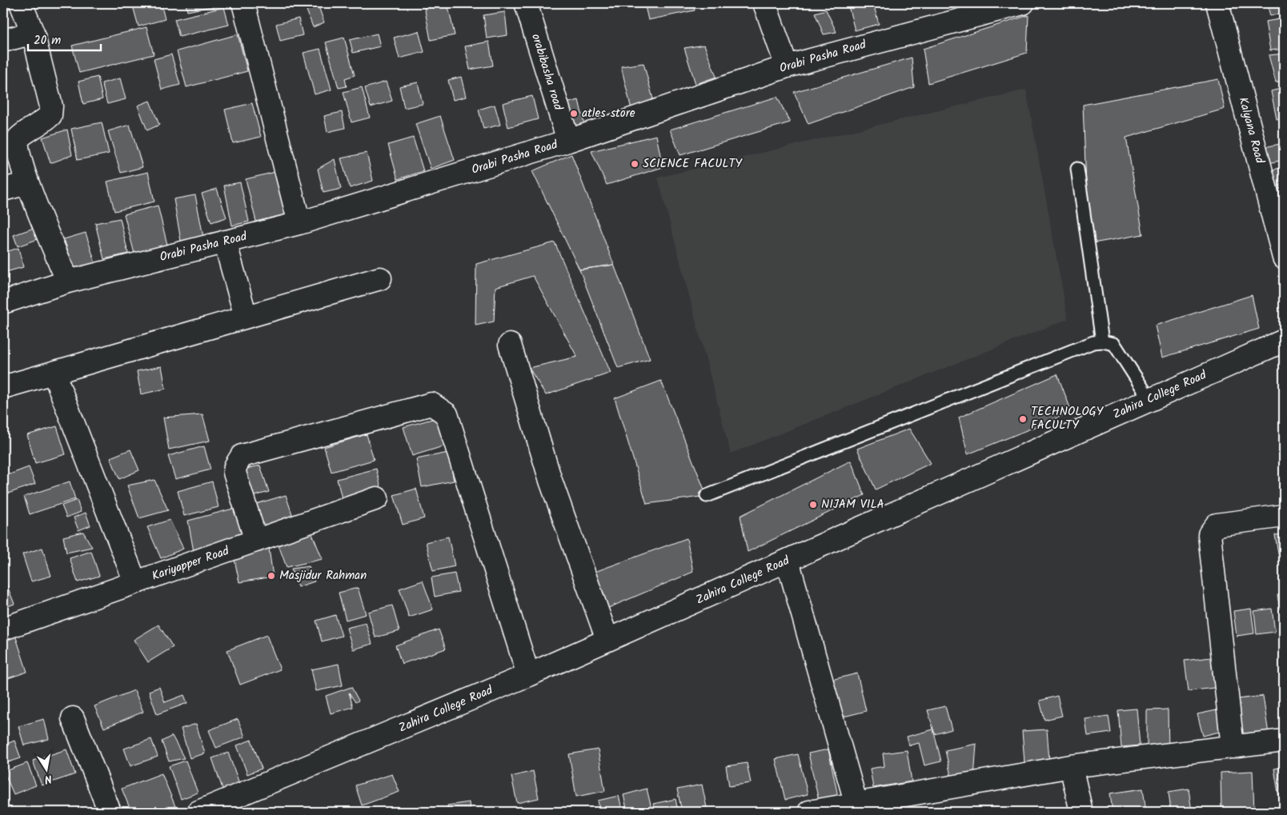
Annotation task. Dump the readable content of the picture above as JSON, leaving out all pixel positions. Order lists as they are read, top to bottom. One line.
{"streets":{"street":["Orabi Pasha Road","orabibasha road","Kalyana Road","Zahira College Road","Kariyapper Road"]},"crossings":[["Orabi Pasha Road","orabibasha road"]],"places":["atles store","SCIENCE FACULTY","TECHNOLOGY FACULTY","NIJAM VILA","Masjidur Rahman"],"scale_bar":"20 m","north":"bottom"}
